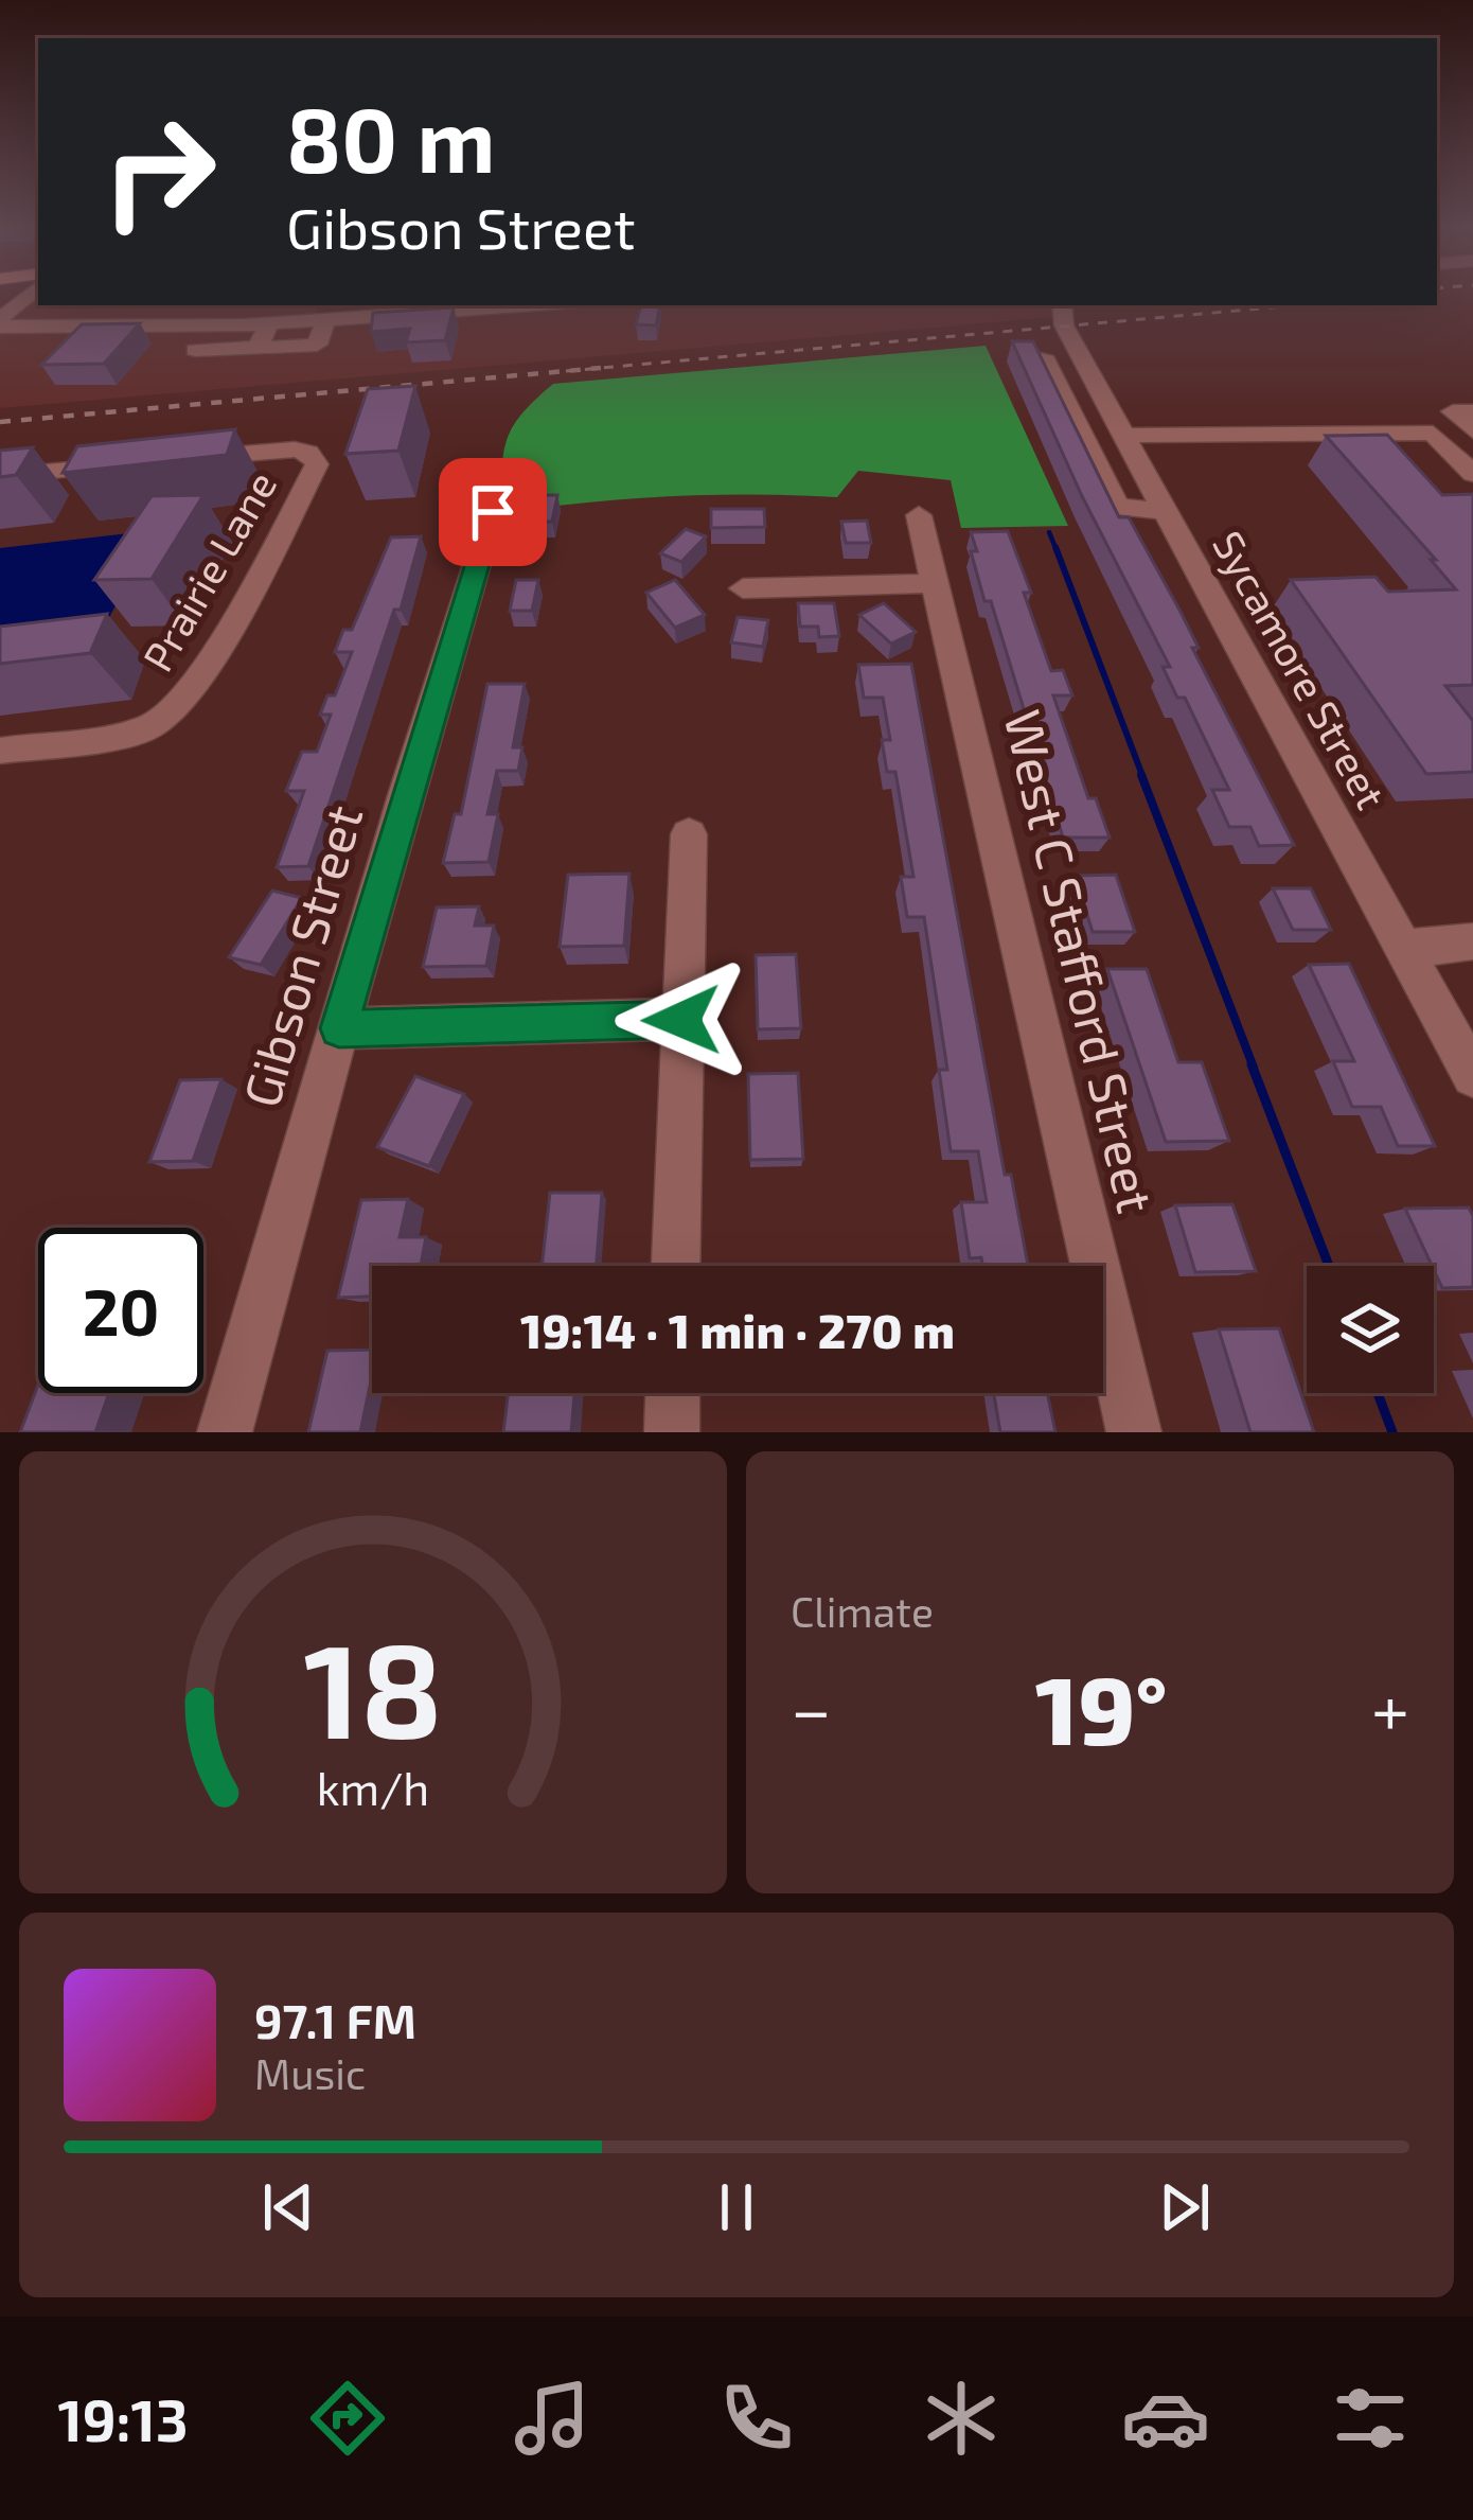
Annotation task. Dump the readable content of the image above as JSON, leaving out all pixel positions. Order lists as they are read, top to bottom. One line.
{"streets":{"street":["Prairie Lane","Sycamore Street","Gibson Street","West C Stafford Street"]},"page":{"turn":["80 m","Gibson Street"],"limit":"20","trip":"19:14 · 1 min · 270 m","tile":"Climate","heat":["−","19°","+"],"song":["97.1 FM","Music"],"tabs":"19:13","gauge":["18","km/h"]}}
